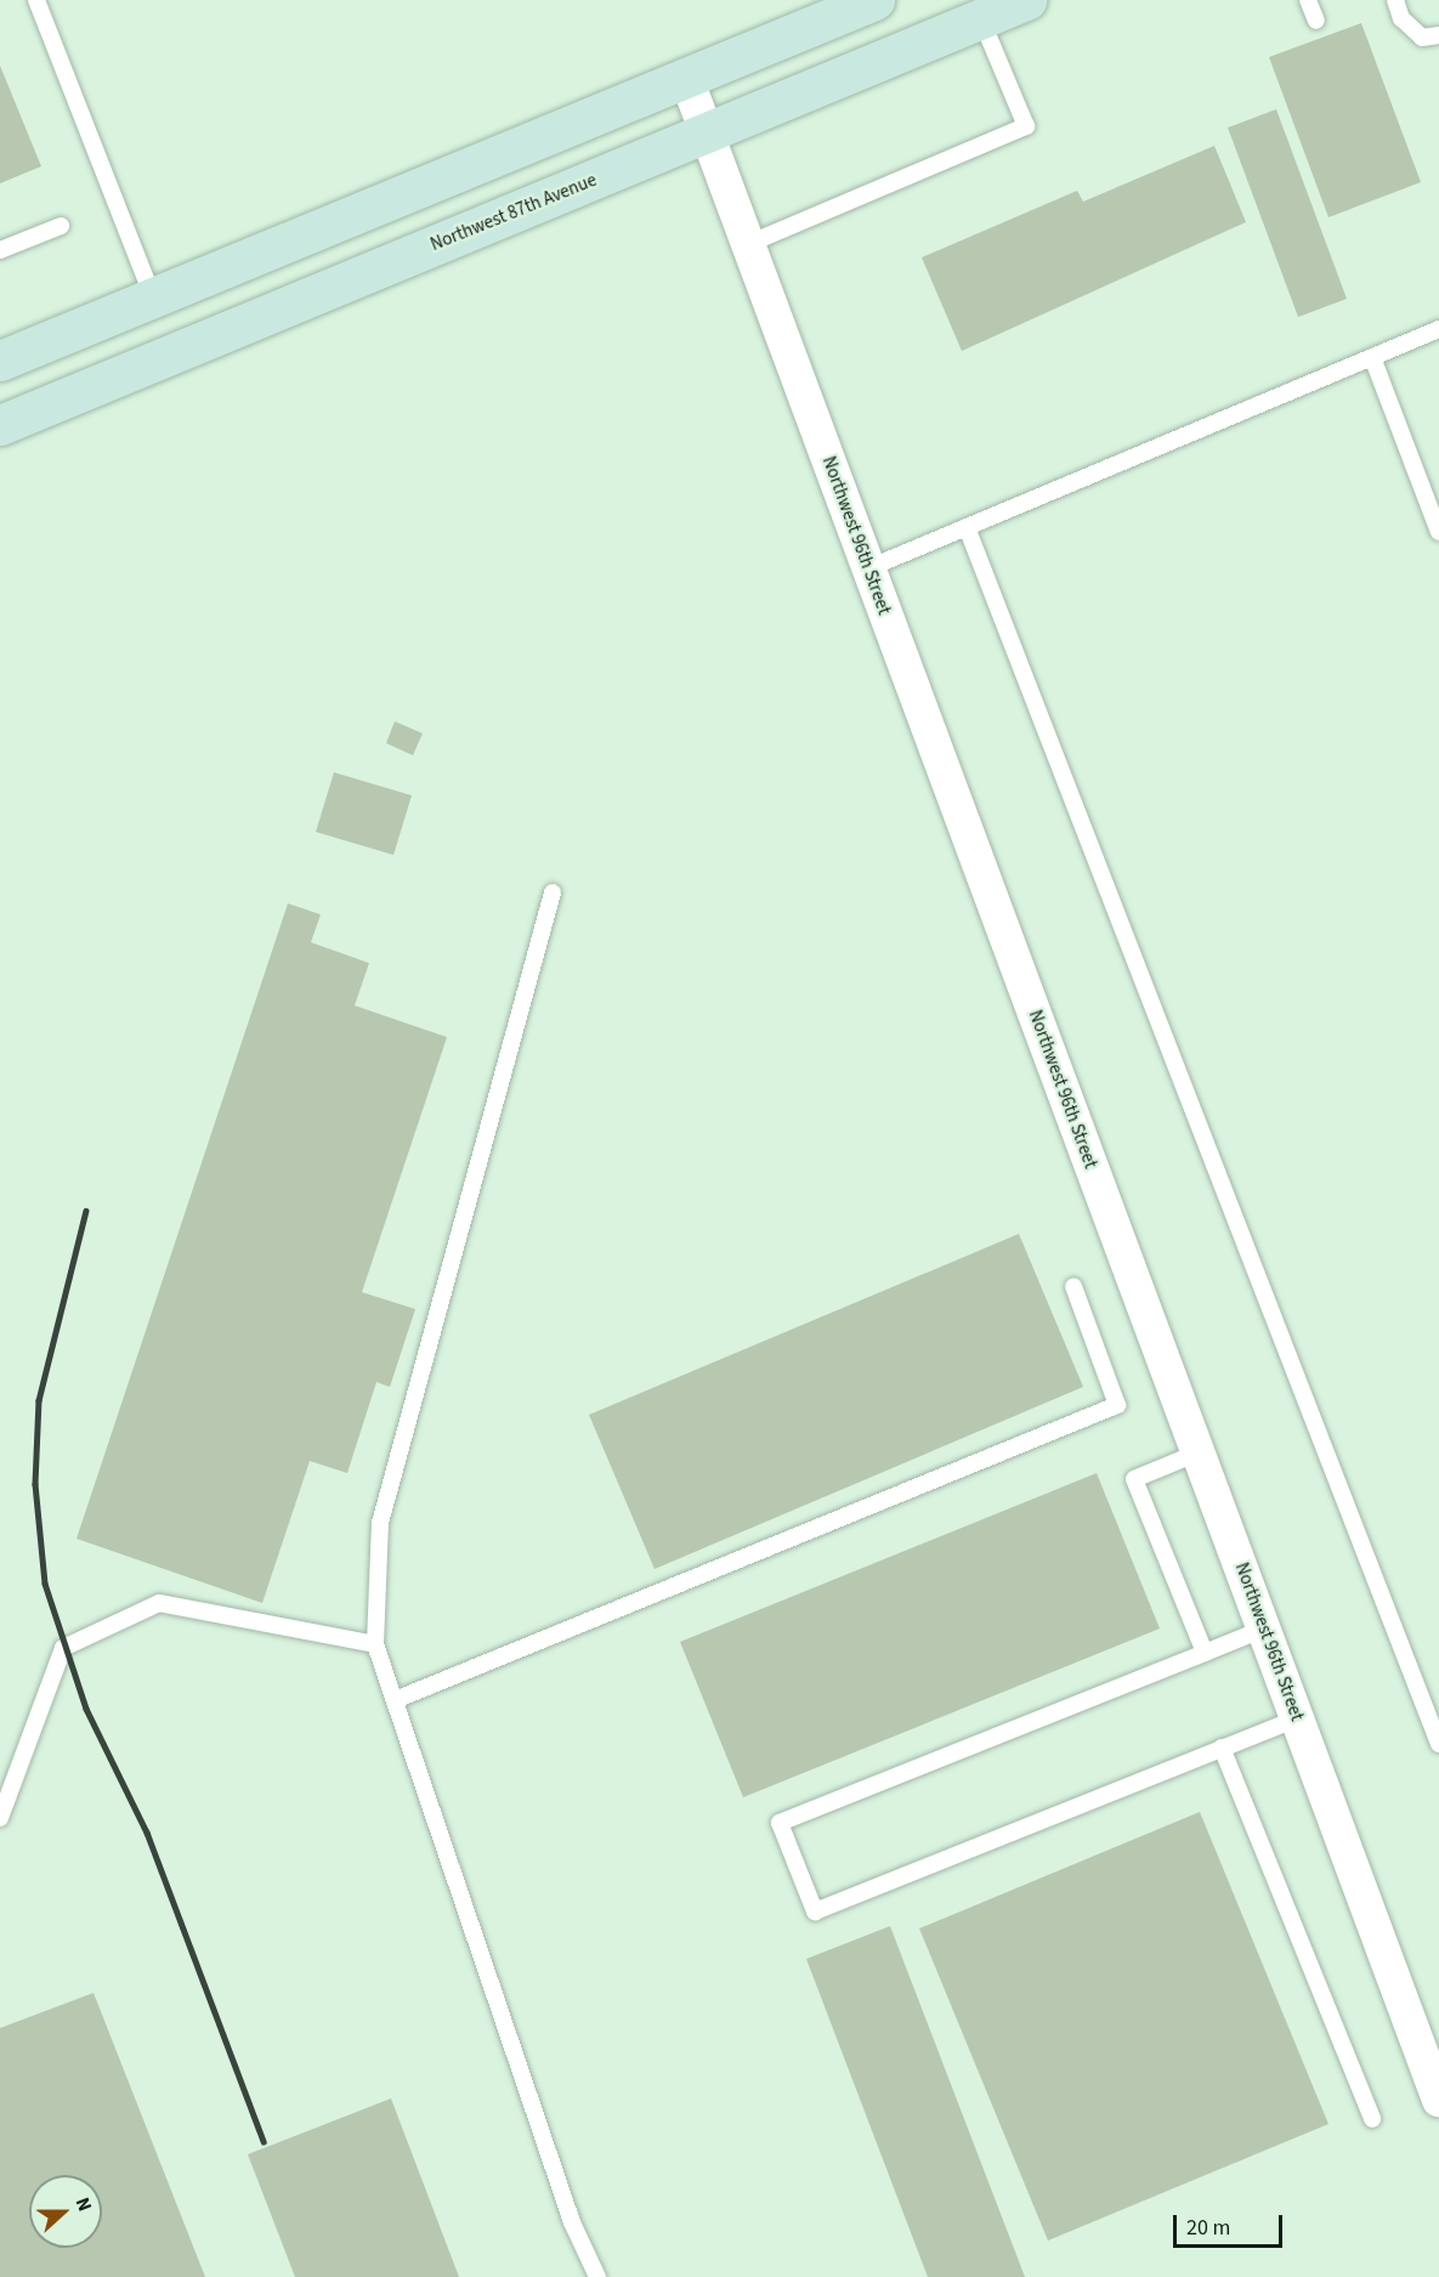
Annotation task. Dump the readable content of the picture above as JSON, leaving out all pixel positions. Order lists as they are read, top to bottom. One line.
{"streets":{"main road":["Northwest 87th Avenue"],"street":["Northwest 96th Street"]},"crossings":[["Northwest 87th Avenue","Northwest 96th Street"]],"scale_bar":"20 m","north":"right"}
